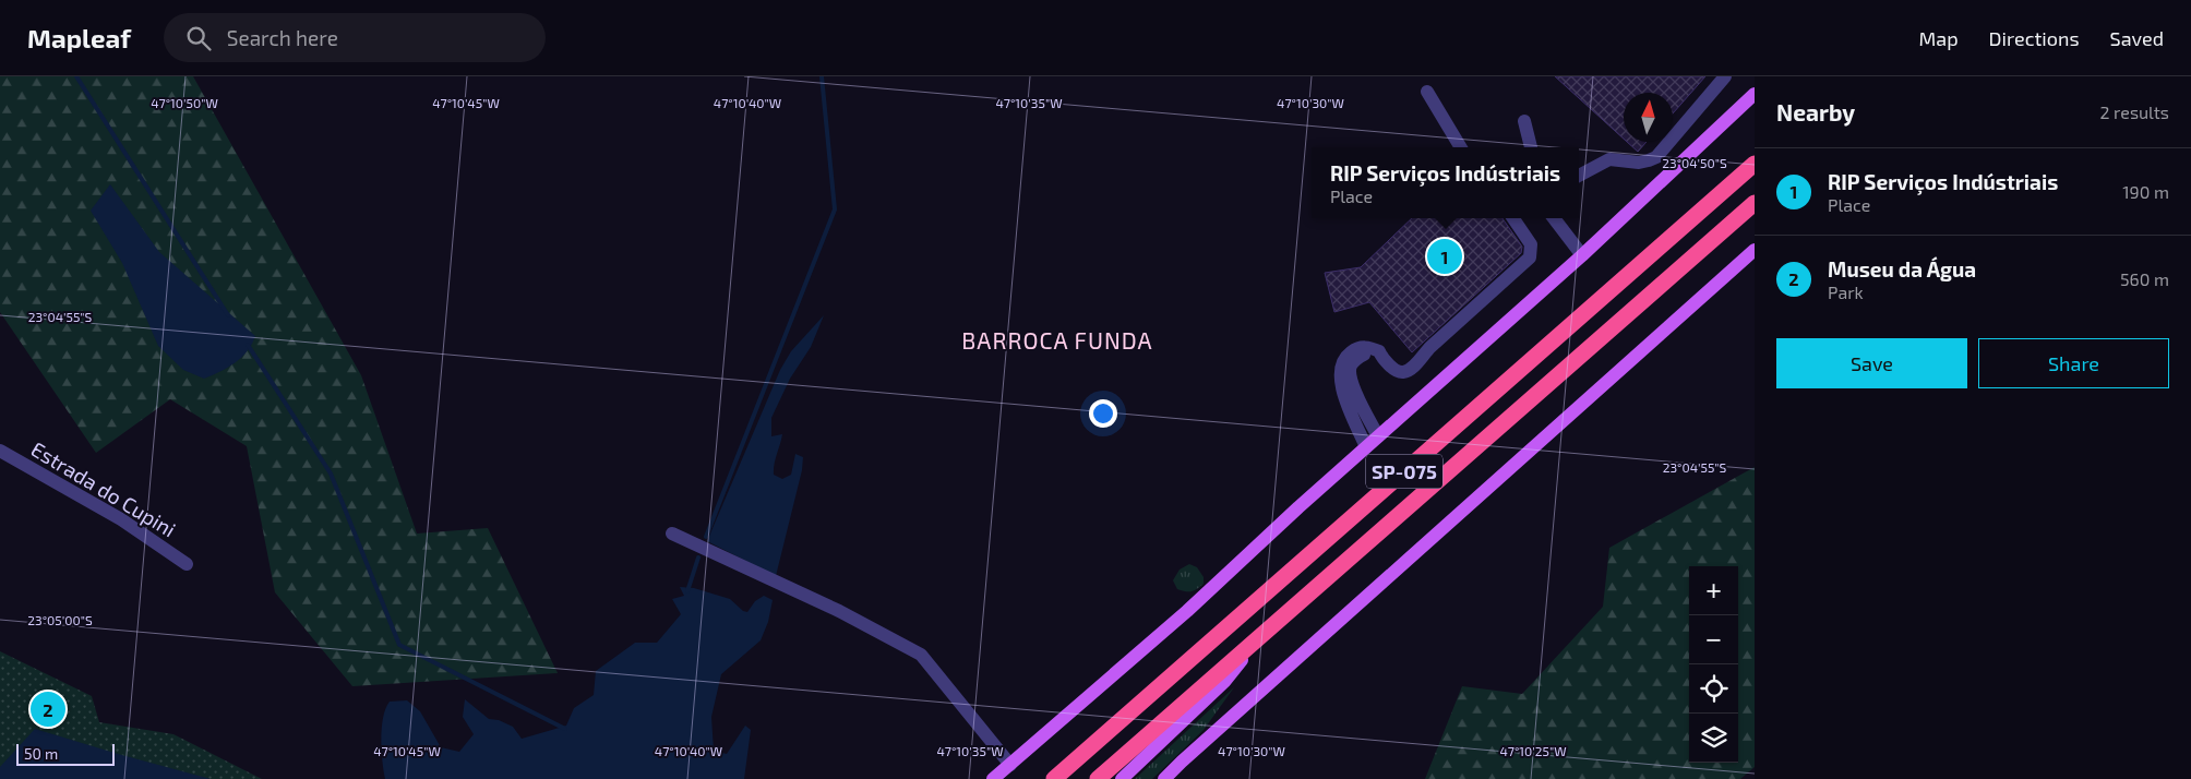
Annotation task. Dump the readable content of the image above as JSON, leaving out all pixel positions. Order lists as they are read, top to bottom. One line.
{"streets":{"highway":["SP-075"],"street":["Estrada do Cupini"]},"districts":["BARROCA FUNDA"],"scale_bar":"50 m","north":"top","page":{"header":"Mapleaf","search":"Search here","nav":["Map","Directions","Saved"],"heading":["Nearby","2 results"],"popup":["RIP Serviços Indústriais","Place"],"list":[{"mark":"1","name":"RIP Serviços Indústriais","note":"Place","value":"190 m"},{"mark":"2","name":"Museu da Água","note":"Park","value":"560 m"}],"pins":["1","2"],"buttons":["Save","Share"],"map_buttons":["+","−"],"scale":"50 m"},"coordinates":["47°10'50\"W","47°10'45\"W","47°10'40\"W","47°10'35\"W","47°10'30\"W","23°04'50\"S","23°04'55\"S","23°05'00\"S","47°10'25\"W"]}
